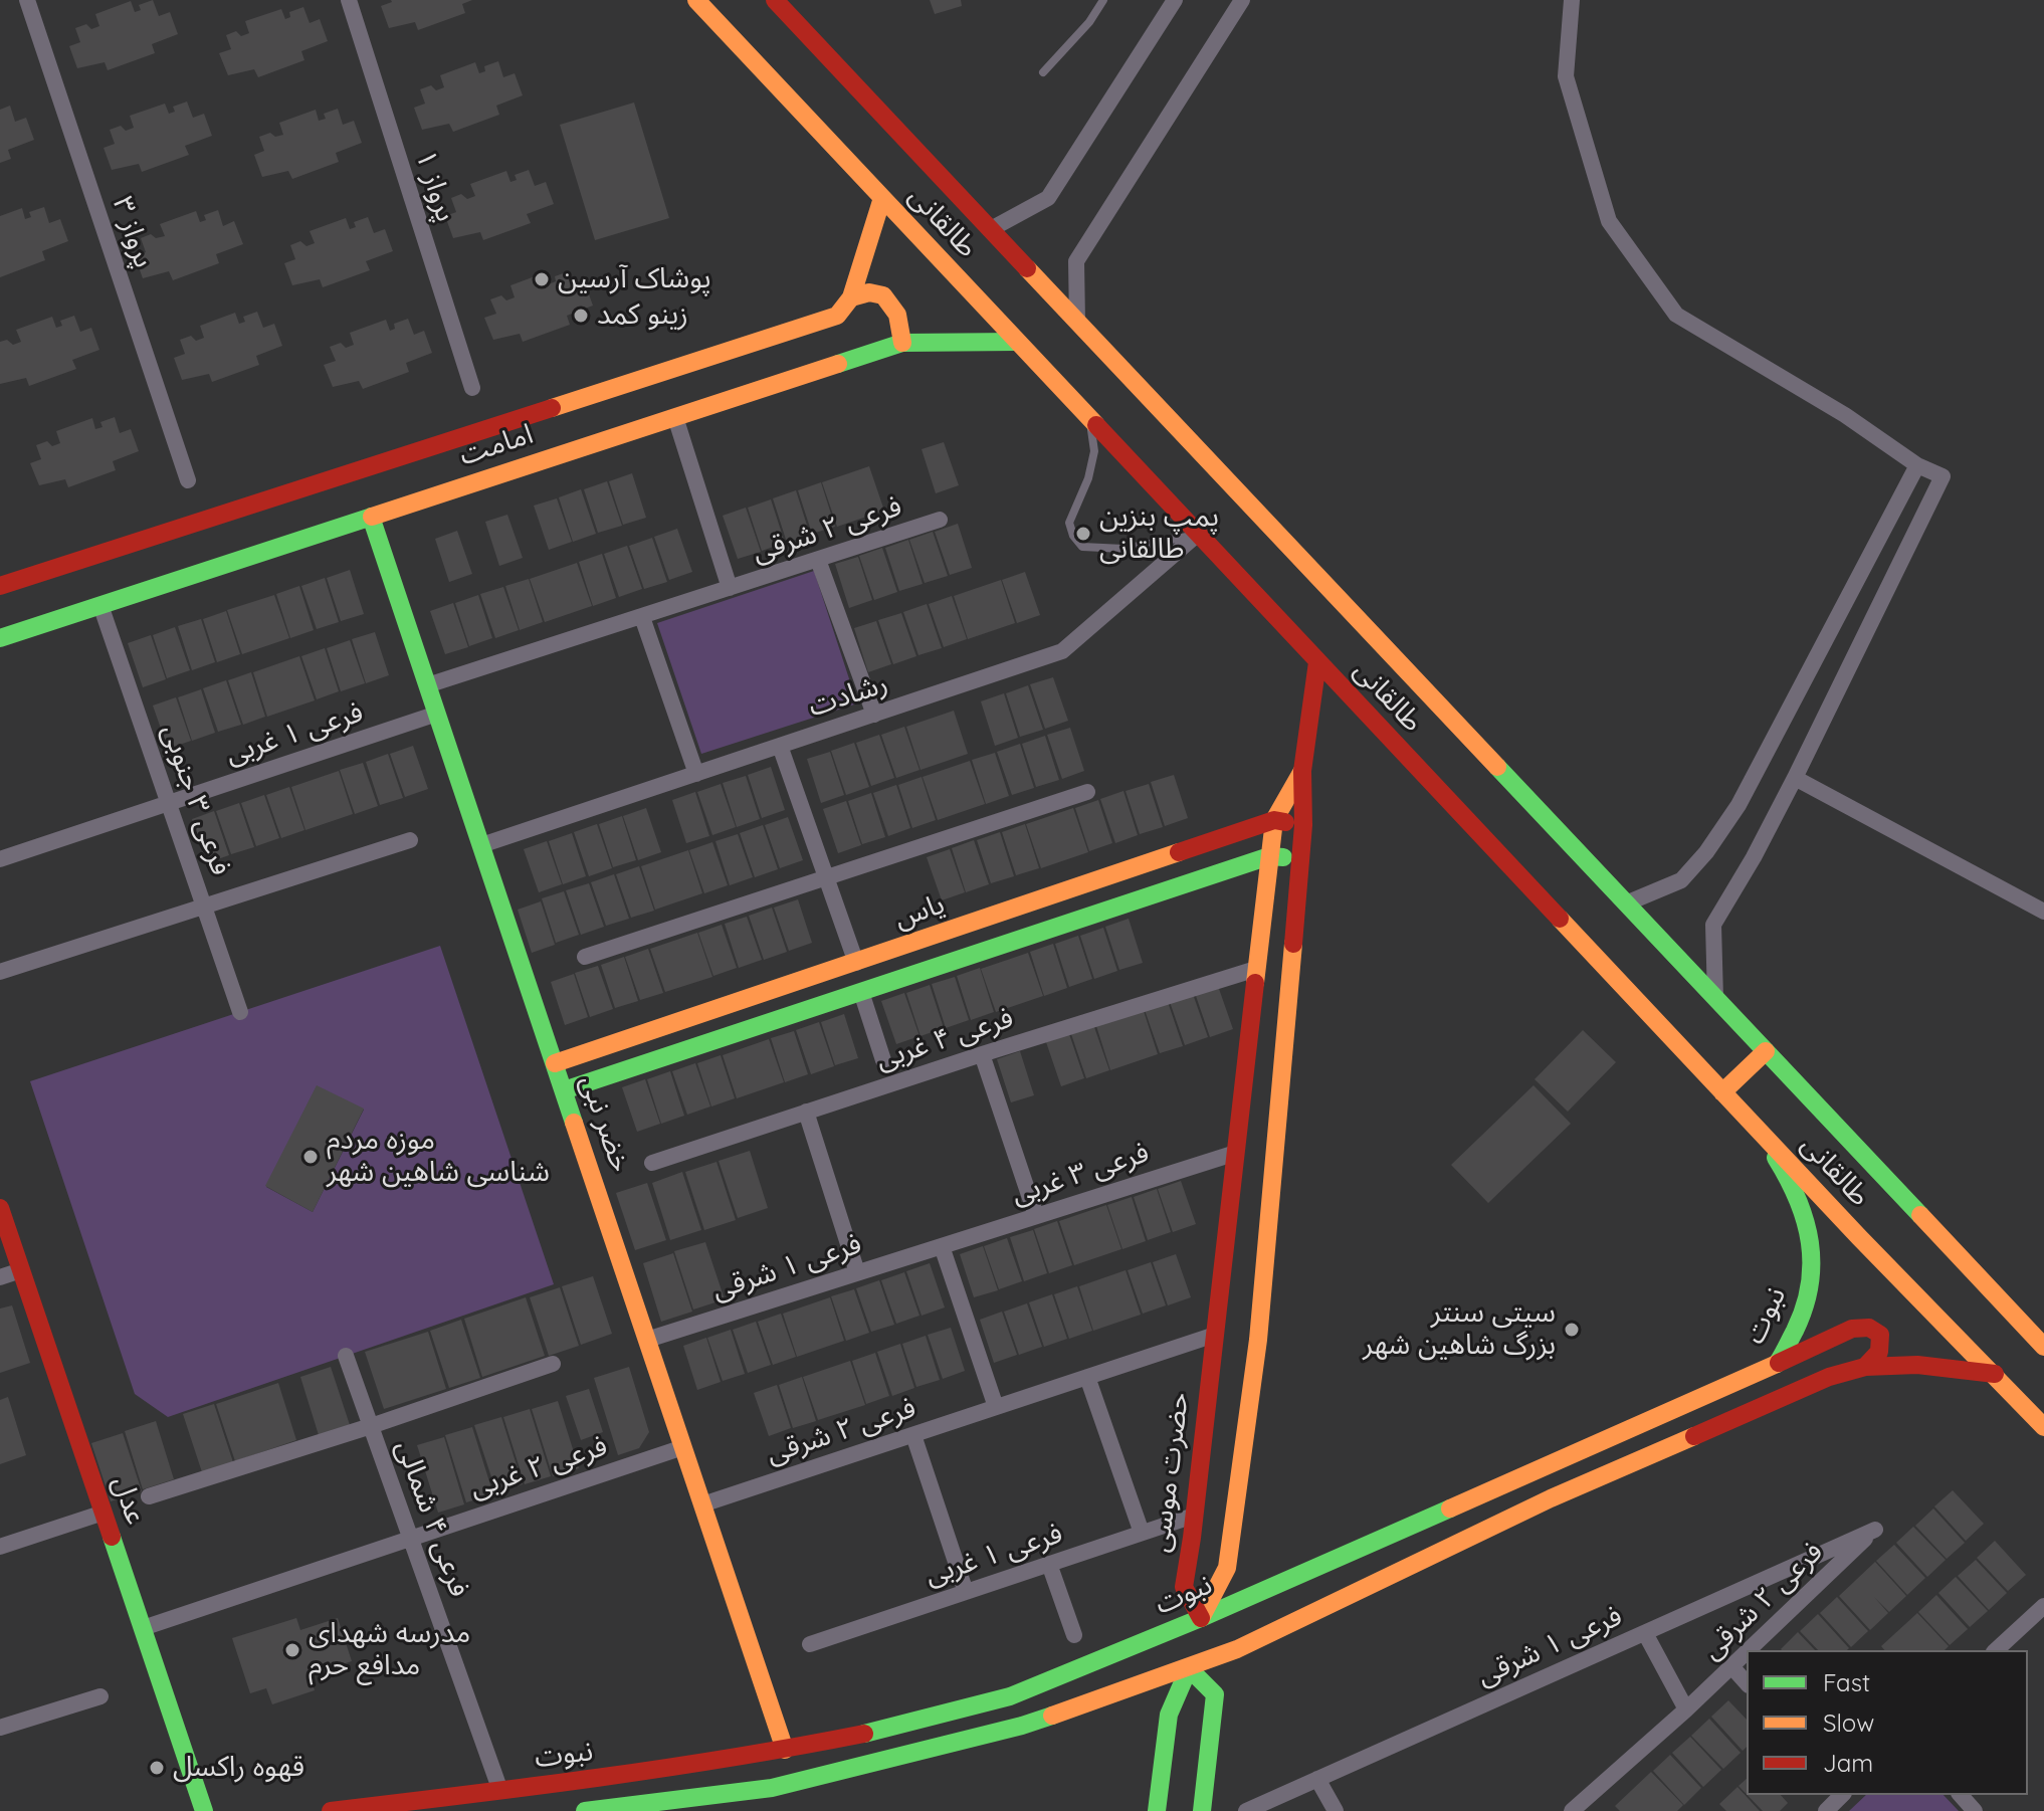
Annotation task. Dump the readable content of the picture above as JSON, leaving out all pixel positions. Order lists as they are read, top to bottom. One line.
{"streets":{"main road":["طالقانی","امامت","یاس","خضر نبی","نبوت","حضرت موسی","عدل"],"street":["پرواز ۱","پرواز ۳","فرعی ۲ شرقی","رشادت","فرعی ۱ غربی","فرعی ۳ جنوبی","فرعی ۴ غربی","فرعی ۳ غربی","فرعی ۱ شرقی","فرعی ۲ غربی","فرعی ۴ شمالی"]},"crossings":[["طالقانی","امامت"],["طالقانی","رشادت"],["طالقانی","نبوت"],["طالقانی","حضرت موسی"],["امامت","فرعی ۳ جنوبی"],["امامت","خضر نبی"],["فرعی ۲ شرقی","خضر نبی"],["فرعی ۲ شرقی","فرعی ۱ شرقی"],["رشادت","خضر نبی"],["فرعی ۱ غربی","فرعی ۳ جنوبی"],["فرعی ۱ غربی","خضر نبی"],["فرعی ۱ غربی","حضرت موسی"],["یاس","خضر نبی"],["یاس","حضرت موسی"],["فرعی ۴ غربی","حضرت موسی"],["خضر نبی","فرعی ۱ شرقی"],["خضر نبی","نبوت"],["خضر نبی","فرعی ۲ غربی"],["فرعی ۳ غربی","فرعی ۱ شرقی"],["فرعی ۳ غربی","حضرت موسی"],["نبوت","حضرت موسی"],["نبوت","فرعی ۴ شمالی"],["فرعی ۲ غربی","فرعی ۴ شمالی"]],"places":["پوشاک آرسین","زینو کمد","پمپ بنزین طالقانی","موزه مردم شناسی شاهین شهر","سیتی سنتر بزرگ شاهین شهر","مدرسه شهدای مدافع حرم","قهوه راکسل"],"legend":["Fast","Slow","Jam"]}
